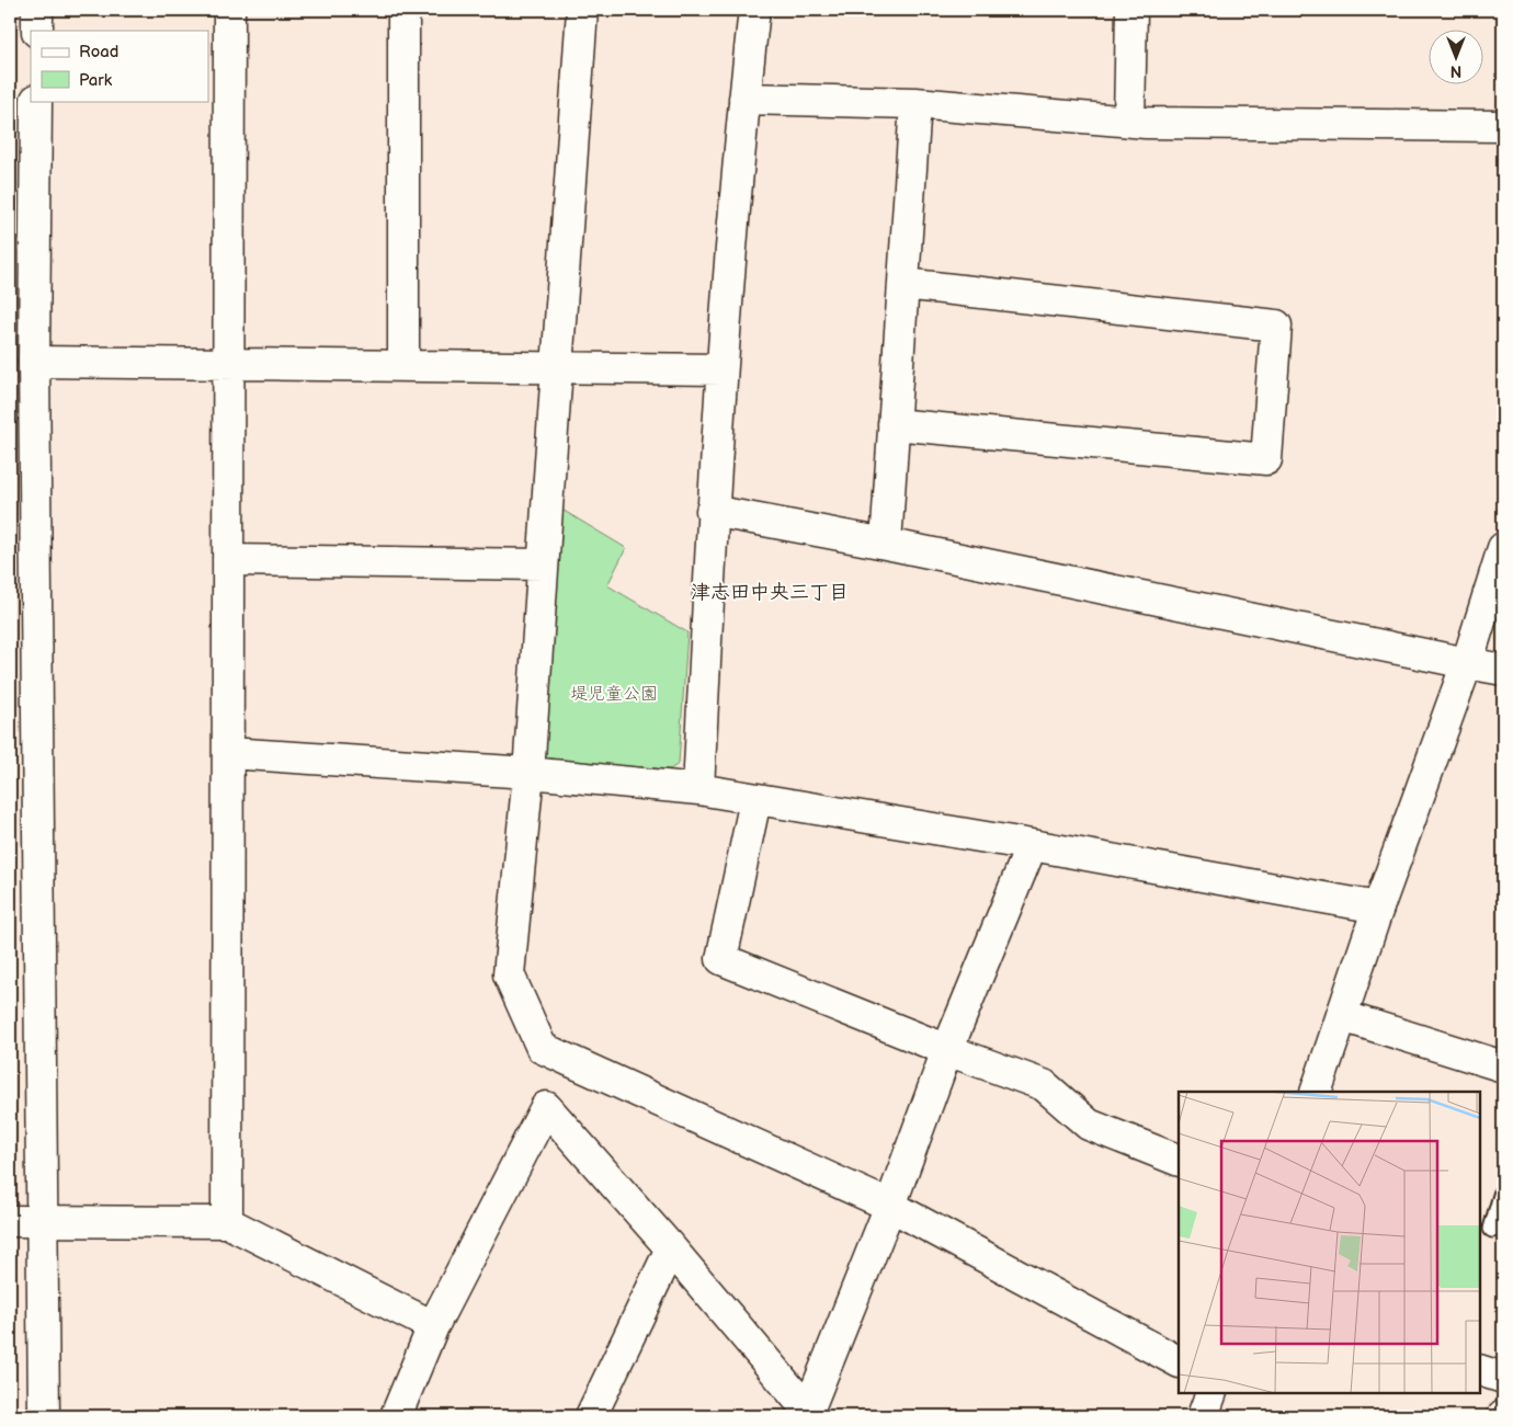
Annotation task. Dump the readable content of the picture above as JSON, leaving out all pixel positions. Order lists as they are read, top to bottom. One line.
{"districts":["津志田中央三丁目"],"parks":["堤児童公園"],"legend":["Road","Park"],"north":"bottom"}
